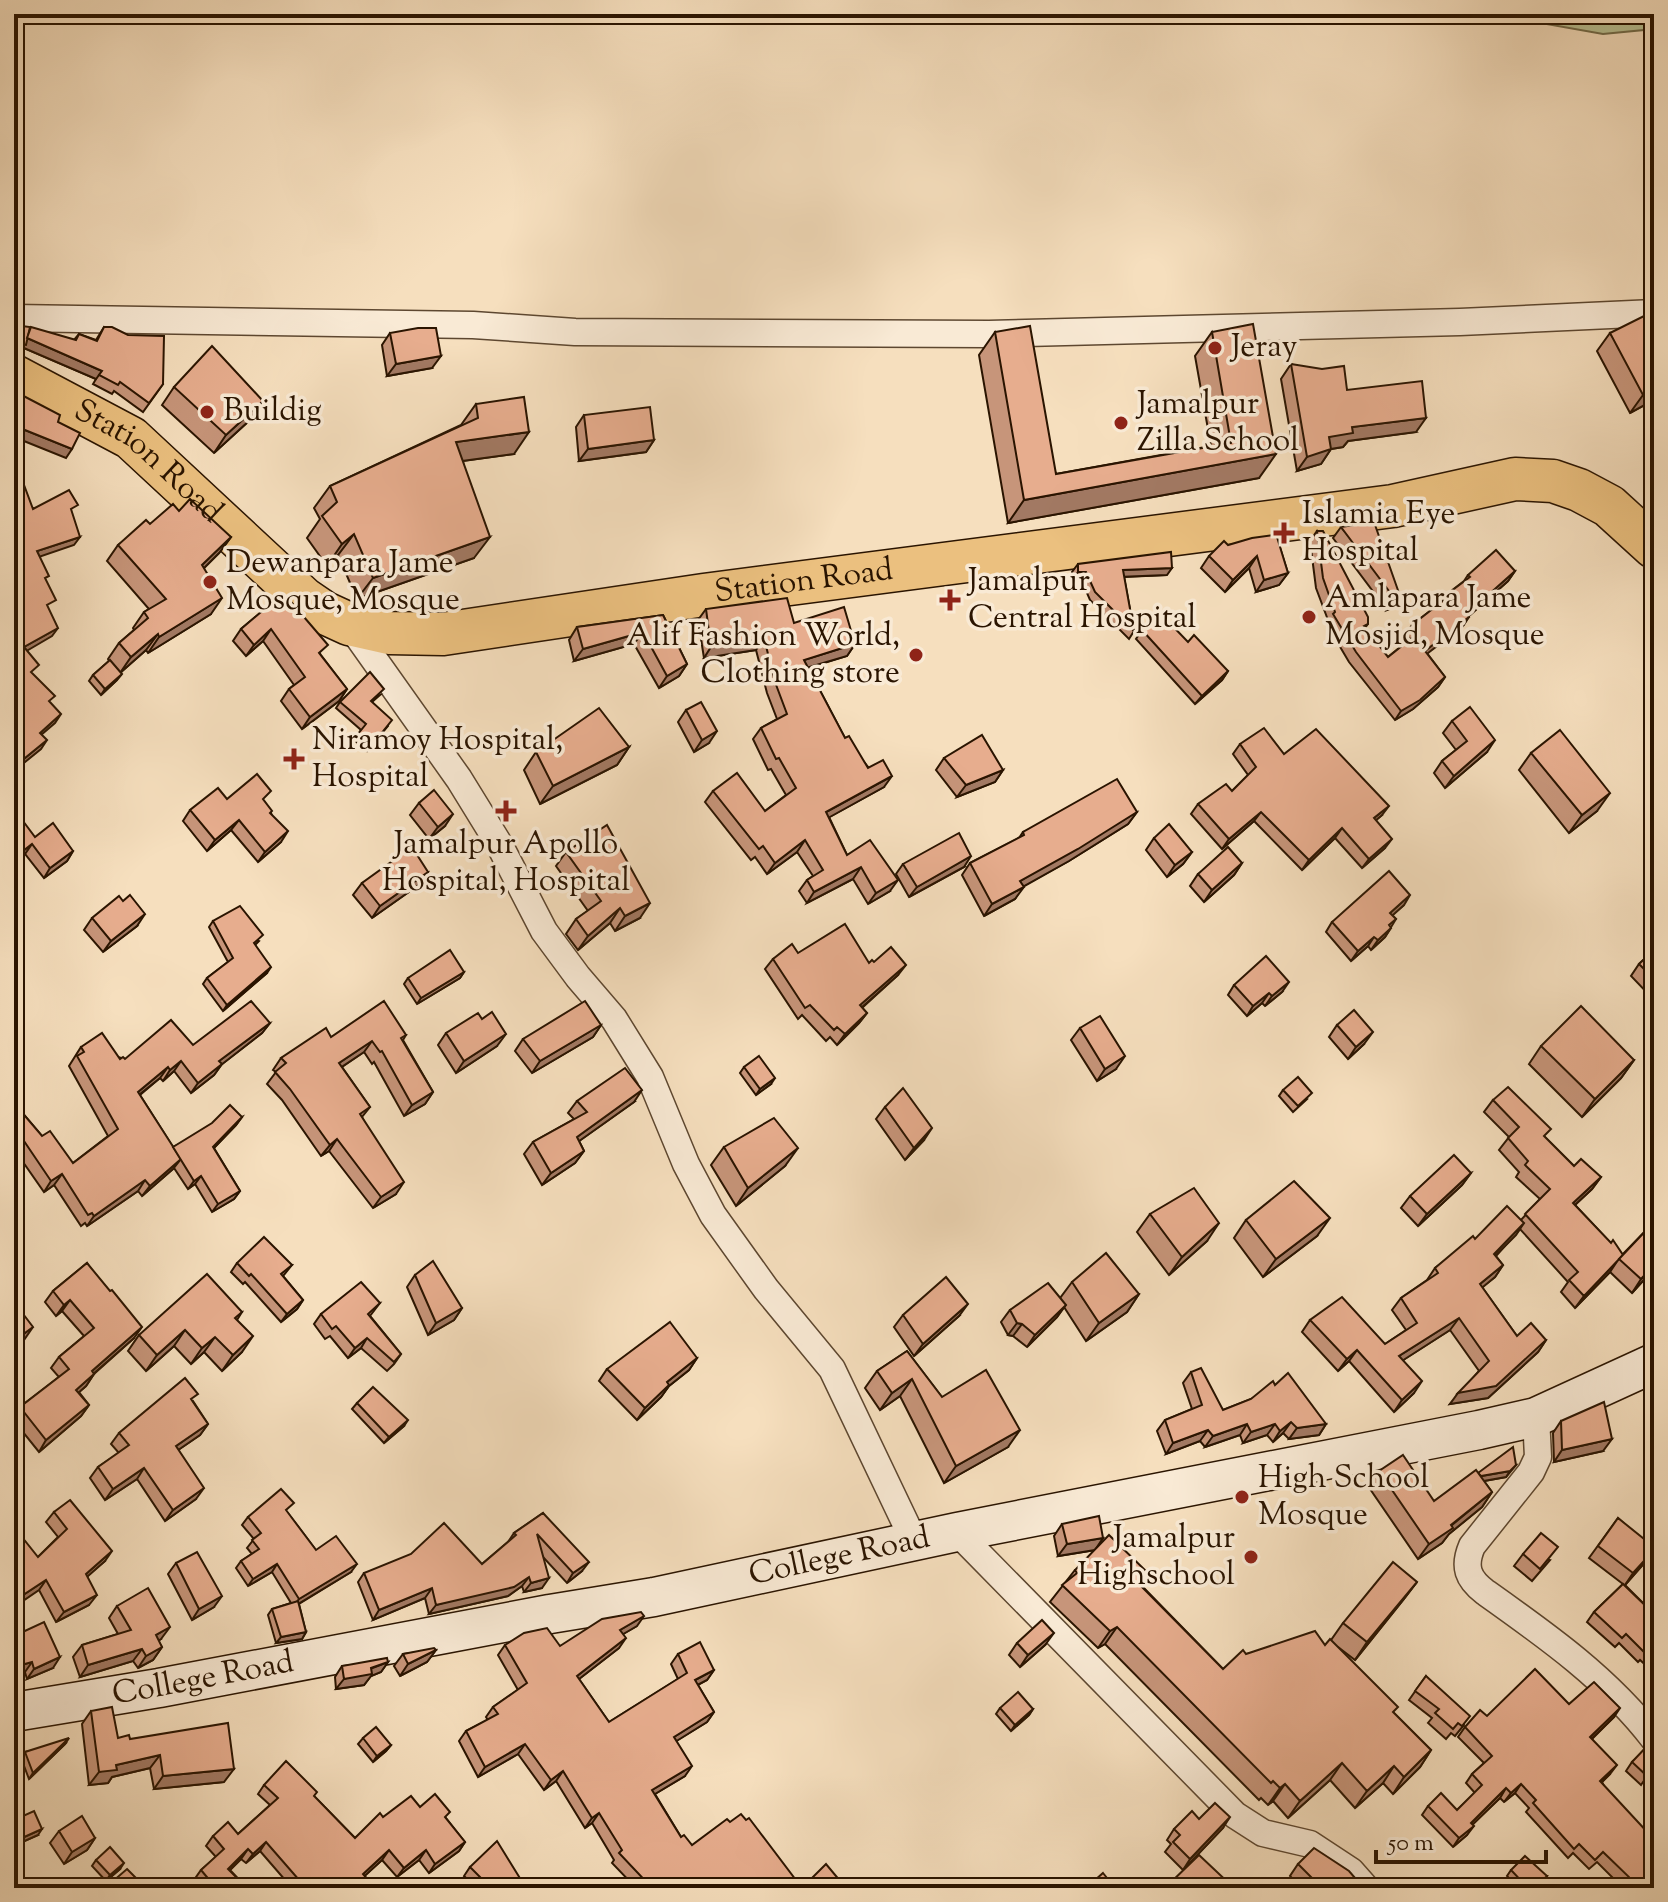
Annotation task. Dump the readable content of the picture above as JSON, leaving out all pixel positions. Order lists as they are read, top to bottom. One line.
{"streets":{"main road":["Station Road","College Road"]},"places":{"other":["Jeray","Buildig","Jamalpur Zilla School","Dewanpara Jame Mosque, Mosque","Amlapara Jame Mosjid, Mosque","Alif Fashion World, Clothing store","High School Mosque","Jamalpur Highschool"],"health":["Islamia Eye Hospital","Jamalpur Central Hospital","Niramoy Hospital, Hospital","Jamalpur Apollo Hospital, Hospital"]},"scale_bar":"50 m"}
